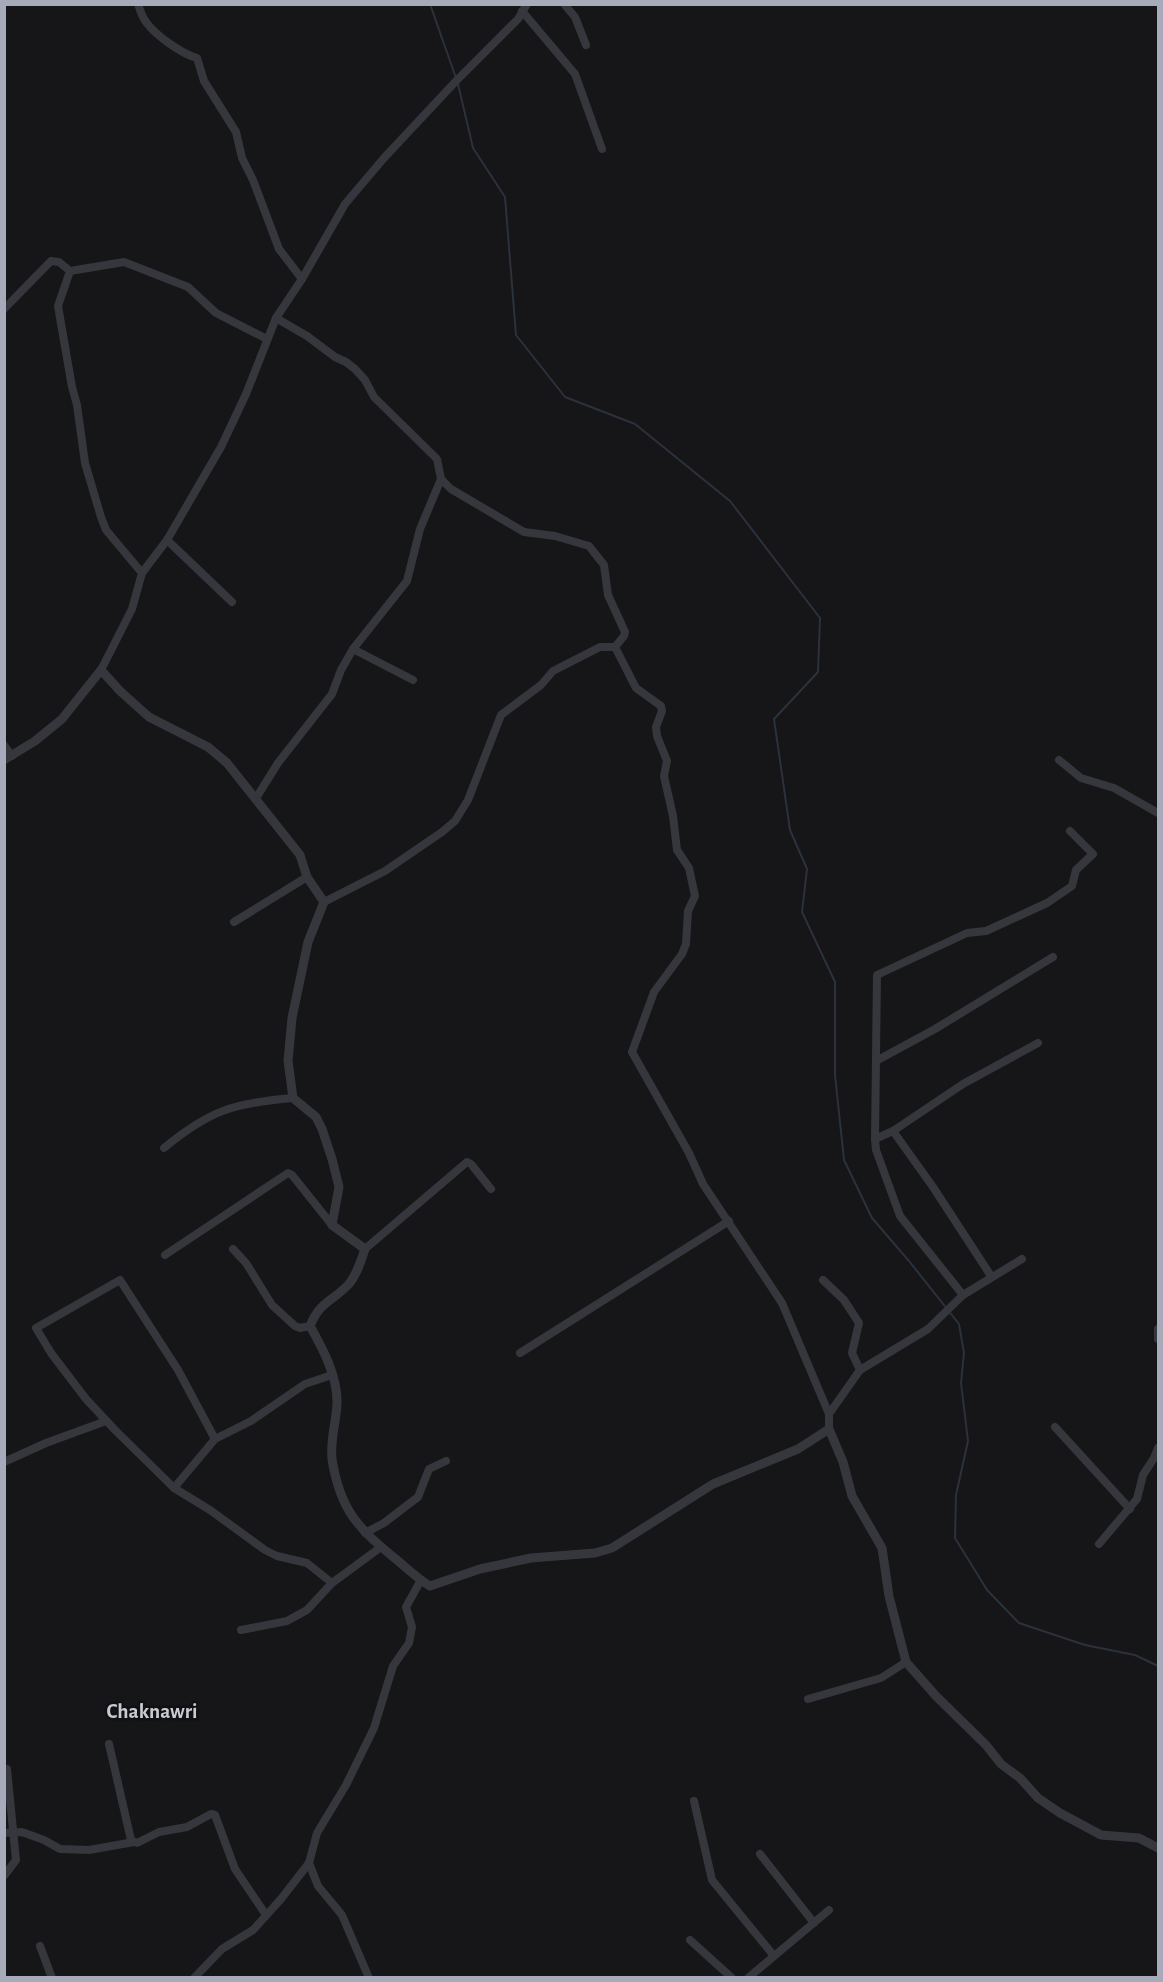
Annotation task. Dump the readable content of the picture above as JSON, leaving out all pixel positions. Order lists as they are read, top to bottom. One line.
{"districts":["Chaknawri"]}
